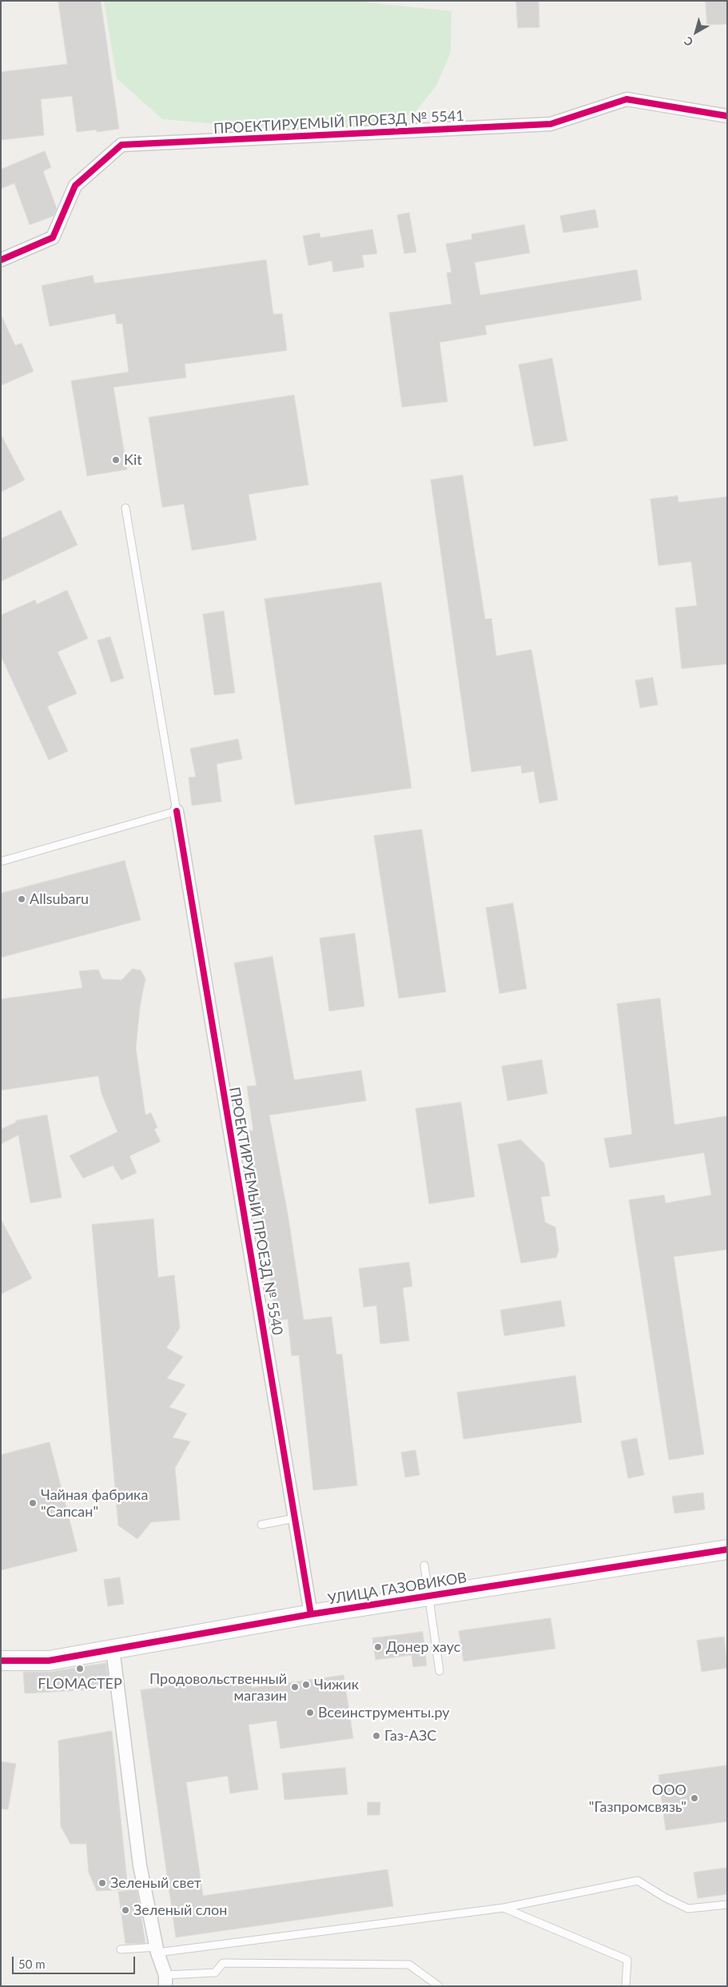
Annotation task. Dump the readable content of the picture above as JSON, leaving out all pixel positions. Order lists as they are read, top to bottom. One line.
{"streets":{"street":["ПРОЕКТИРУЕМЫЙ ПРОЕЗД № 5541","ПРОЕКТИРУЕМЫЙ ПРОЕЗД № 5540","УЛИЦА ГАЗОВИКОВ"]},"crossings":[["ПРОЕКТИРУЕМЫЙ ПРОЕЗД № 5540","УЛИЦА ГАЗОВИКОВ"]],"places":["Kit","Allsubaru","Чайная фабрика \"Сапсан\"","Донер хаус","FLOМАСТЕР","Чижик","Продовольственный магазин","Всеинструменты.ру","Газ-АЗС","ООО \"Газпромсвязь\"","Зеленый свет","Зеленый слон"],"scale_bar":"50 m","north":"bottom left"}
